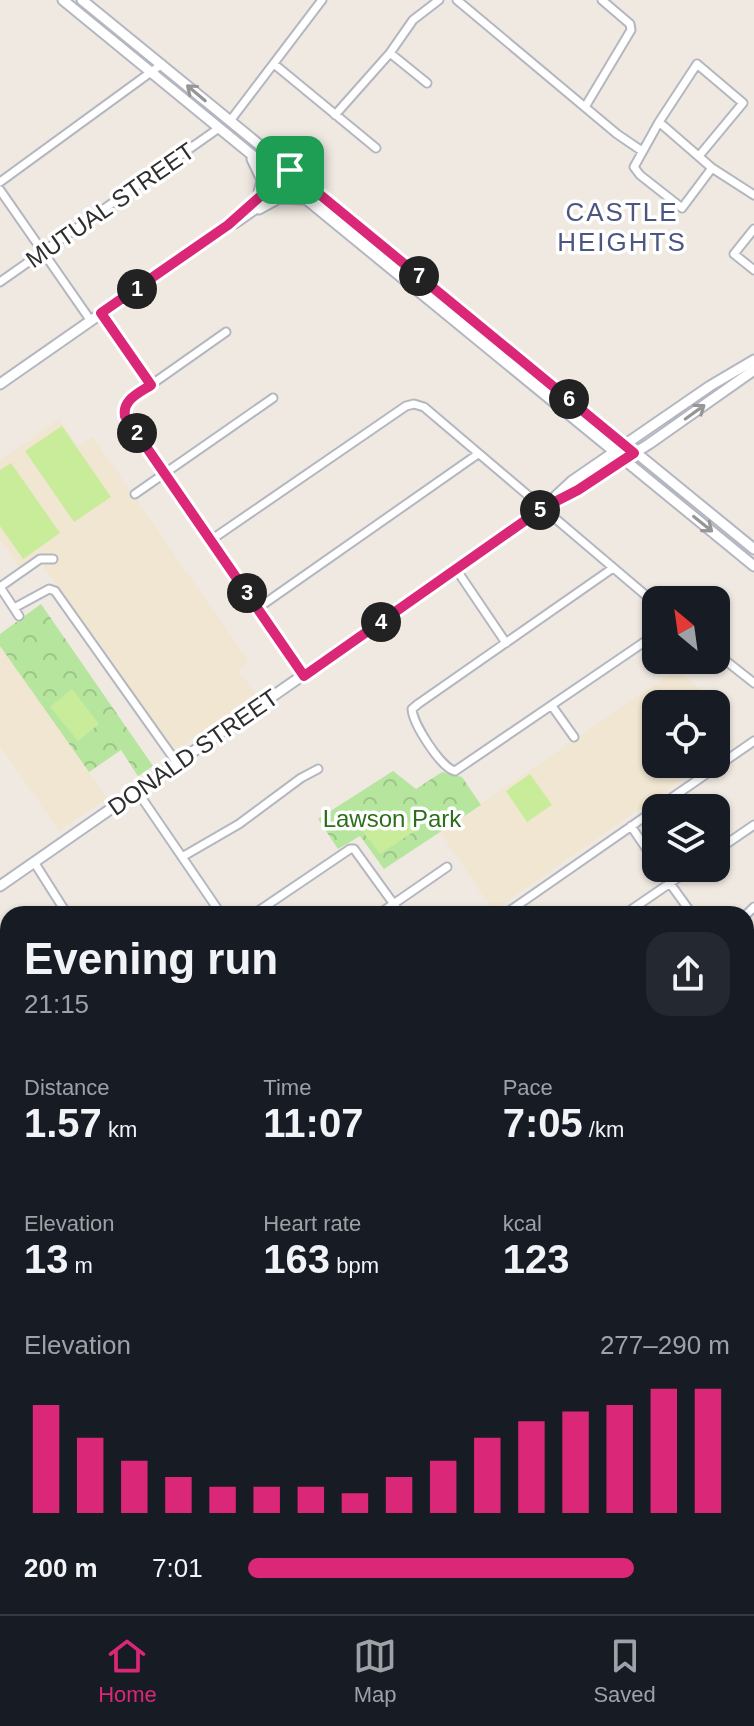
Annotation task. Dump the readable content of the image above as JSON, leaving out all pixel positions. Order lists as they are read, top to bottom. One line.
{"streets":{"main road":["DONALD STREET"],"street":["MUTUAL STREET"]},"districts":["CASTLE HEIGHTS"],"parks":["Lawson Park"],"north":"top left","page":{"pins":["7","1","6","2","5","3","4"],"heading":["Evening run","21:15"],"stats":[["Distance","1.57 km"],["Time","11:07"],["Pace","7:05 /km"],["Elevation","13 m"],["Heart rate","163 bpm"],["kcal","123"]],"chart":["Elevation","277–290 m"],"list":[{"name":"200 m","note":"7:01"}],"tabs":["Home","Map","Saved"]}}
